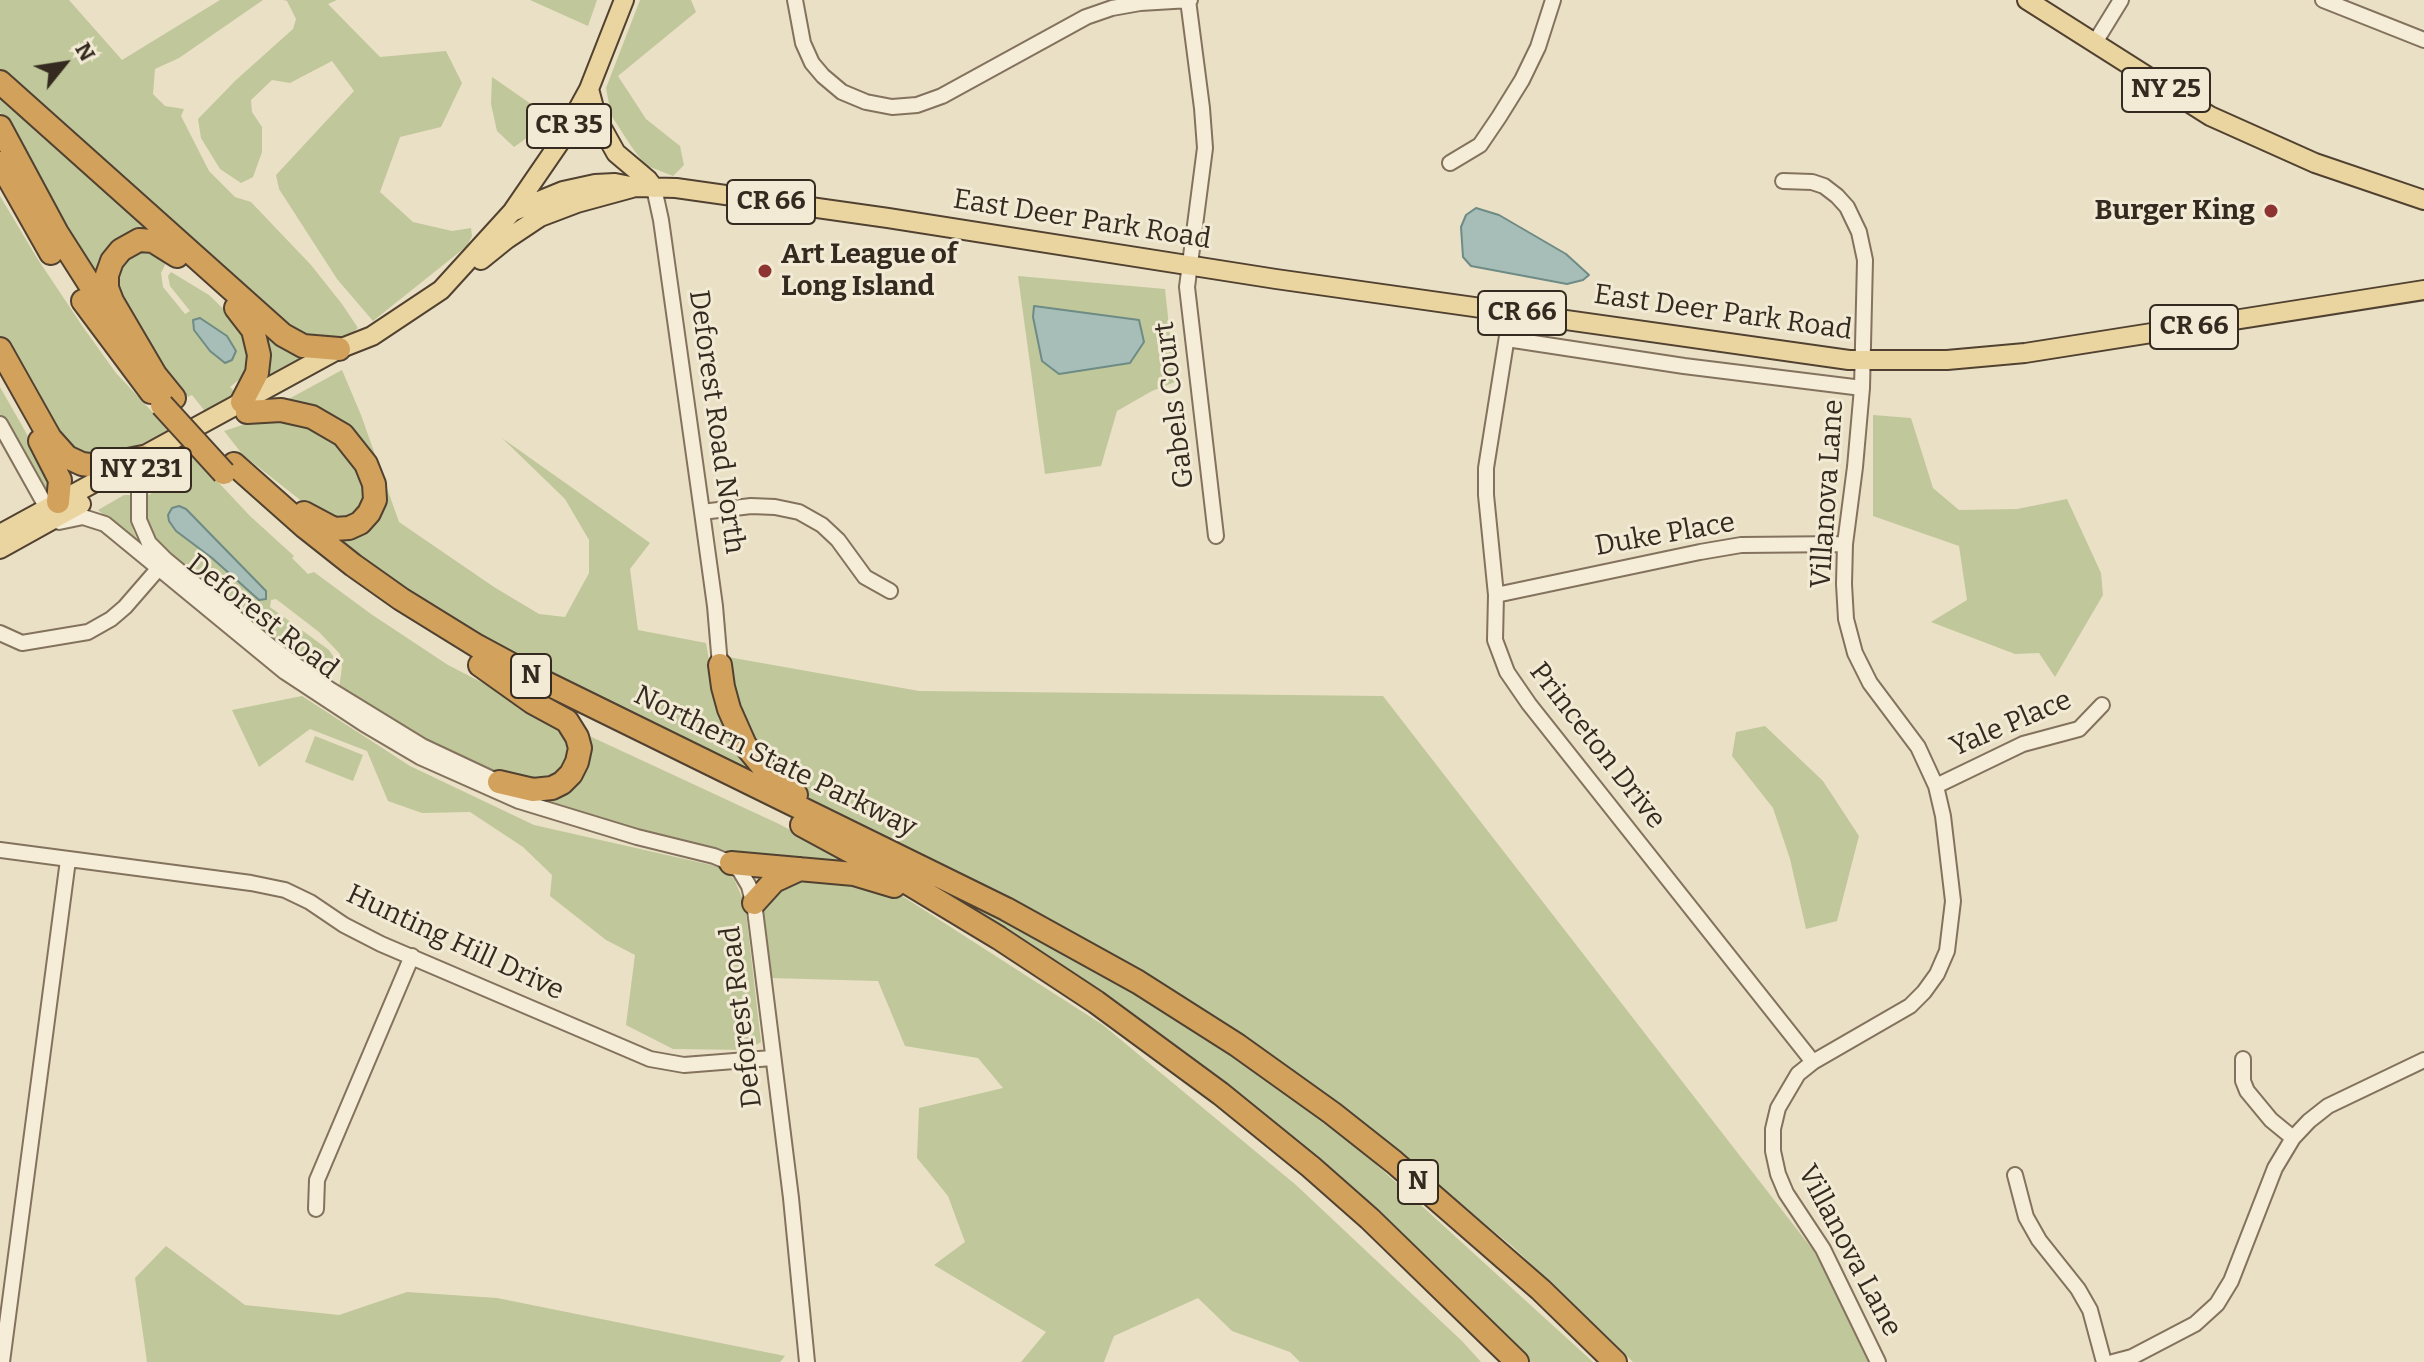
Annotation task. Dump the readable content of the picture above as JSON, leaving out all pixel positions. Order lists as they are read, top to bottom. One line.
{"streets":{"highway":["N","Northern State Parkway"],"main road":["NY 25","CR 35","CR 66","East Deer Park Road","NY 231"],"street":["Gabels Court","Deforest Road North","Villanova Lane","Duke Place","Deforest Road","Yale Place","Princeton Drive","Hunting Hill Drive"]},"crossings":[["CR 35","East Deer Park Road"],["CR 35","NY 231"],["East Deer Park Road","Gabels Court"],["East Deer Park Road","Deforest Road North"],["East Deer Park Road","Villanova Lane"],["East Deer Park Road","Princeton Drive"],["NY 231","Deforest Road"],["Villanova Lane","Duke Place"],["Villanova Lane","Yale Place"],["Villanova Lane","Princeton Drive"],["Duke Place","Princeton Drive"],["Deforest Road","Hunting Hill Drive"]],"places":["Burger King","Art League of Long Island"],"north":"top right"}
